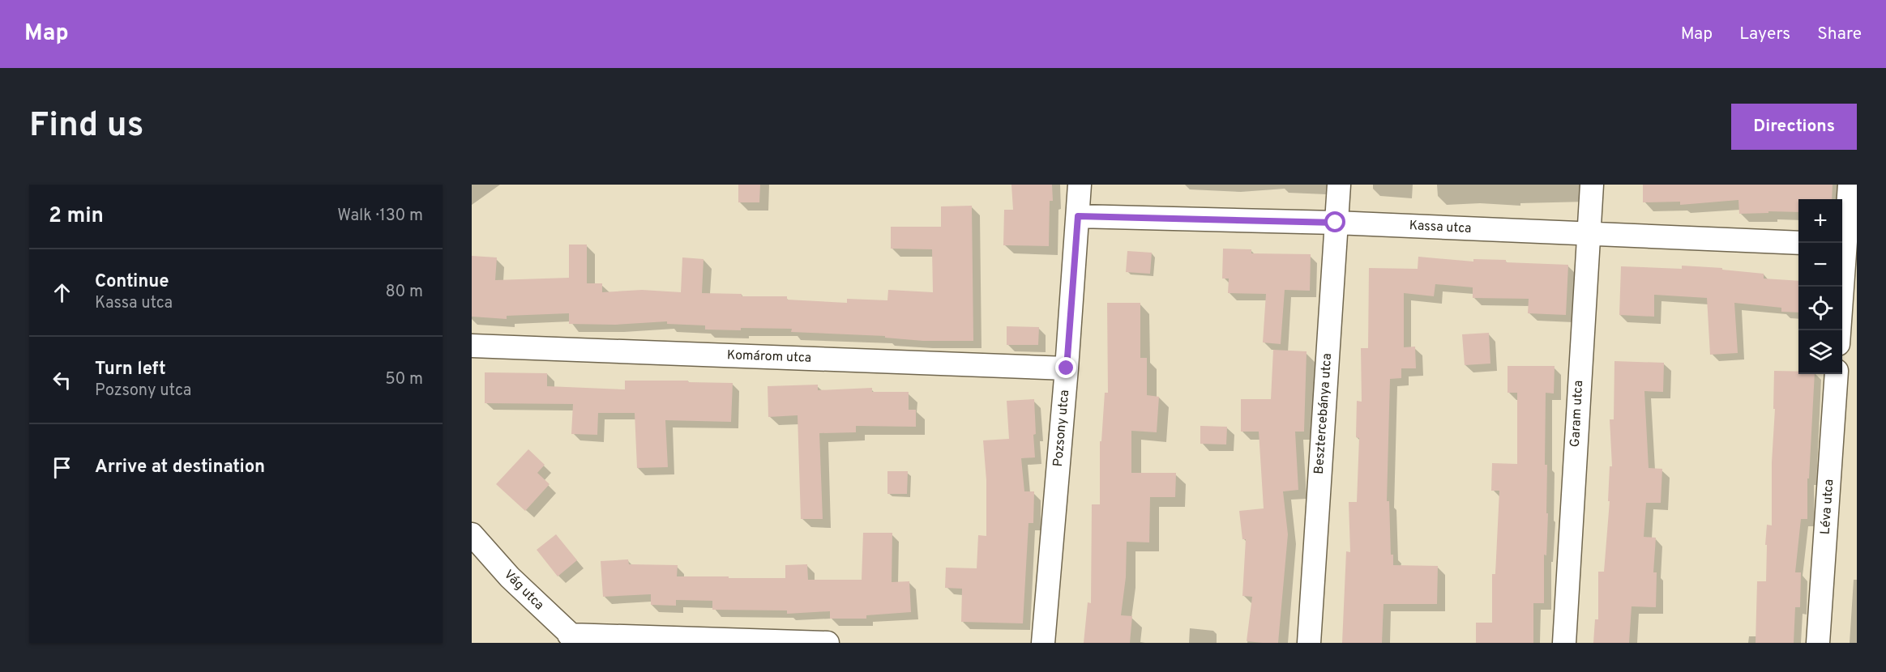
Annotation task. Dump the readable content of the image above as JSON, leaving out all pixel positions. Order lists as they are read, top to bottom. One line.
{"streets":{"street":["Kassa utca","Komárom utca","Besztercebánya utca","Garam utca","Pozsony utca","Léva utca","Vág utca"]},"crossings":[["Kassa utca","Besztercebánya utca"],["Kassa utca","Garam utca"],["Kassa utca","Pozsony utca"],["Komárom utca","Pozsony utca"]],"page":{"header":"Map","nav":["Map","Layers","Share"],"buttons":"Directions","title":"Find us","heading":["2 min","Walk · 130 m"],"map_buttons":["+","−"],"list":[["Continue","Kassa utca","80 m"],["Turn left","Pozsony utca","50 m"],"Arrive at destination"]}}
